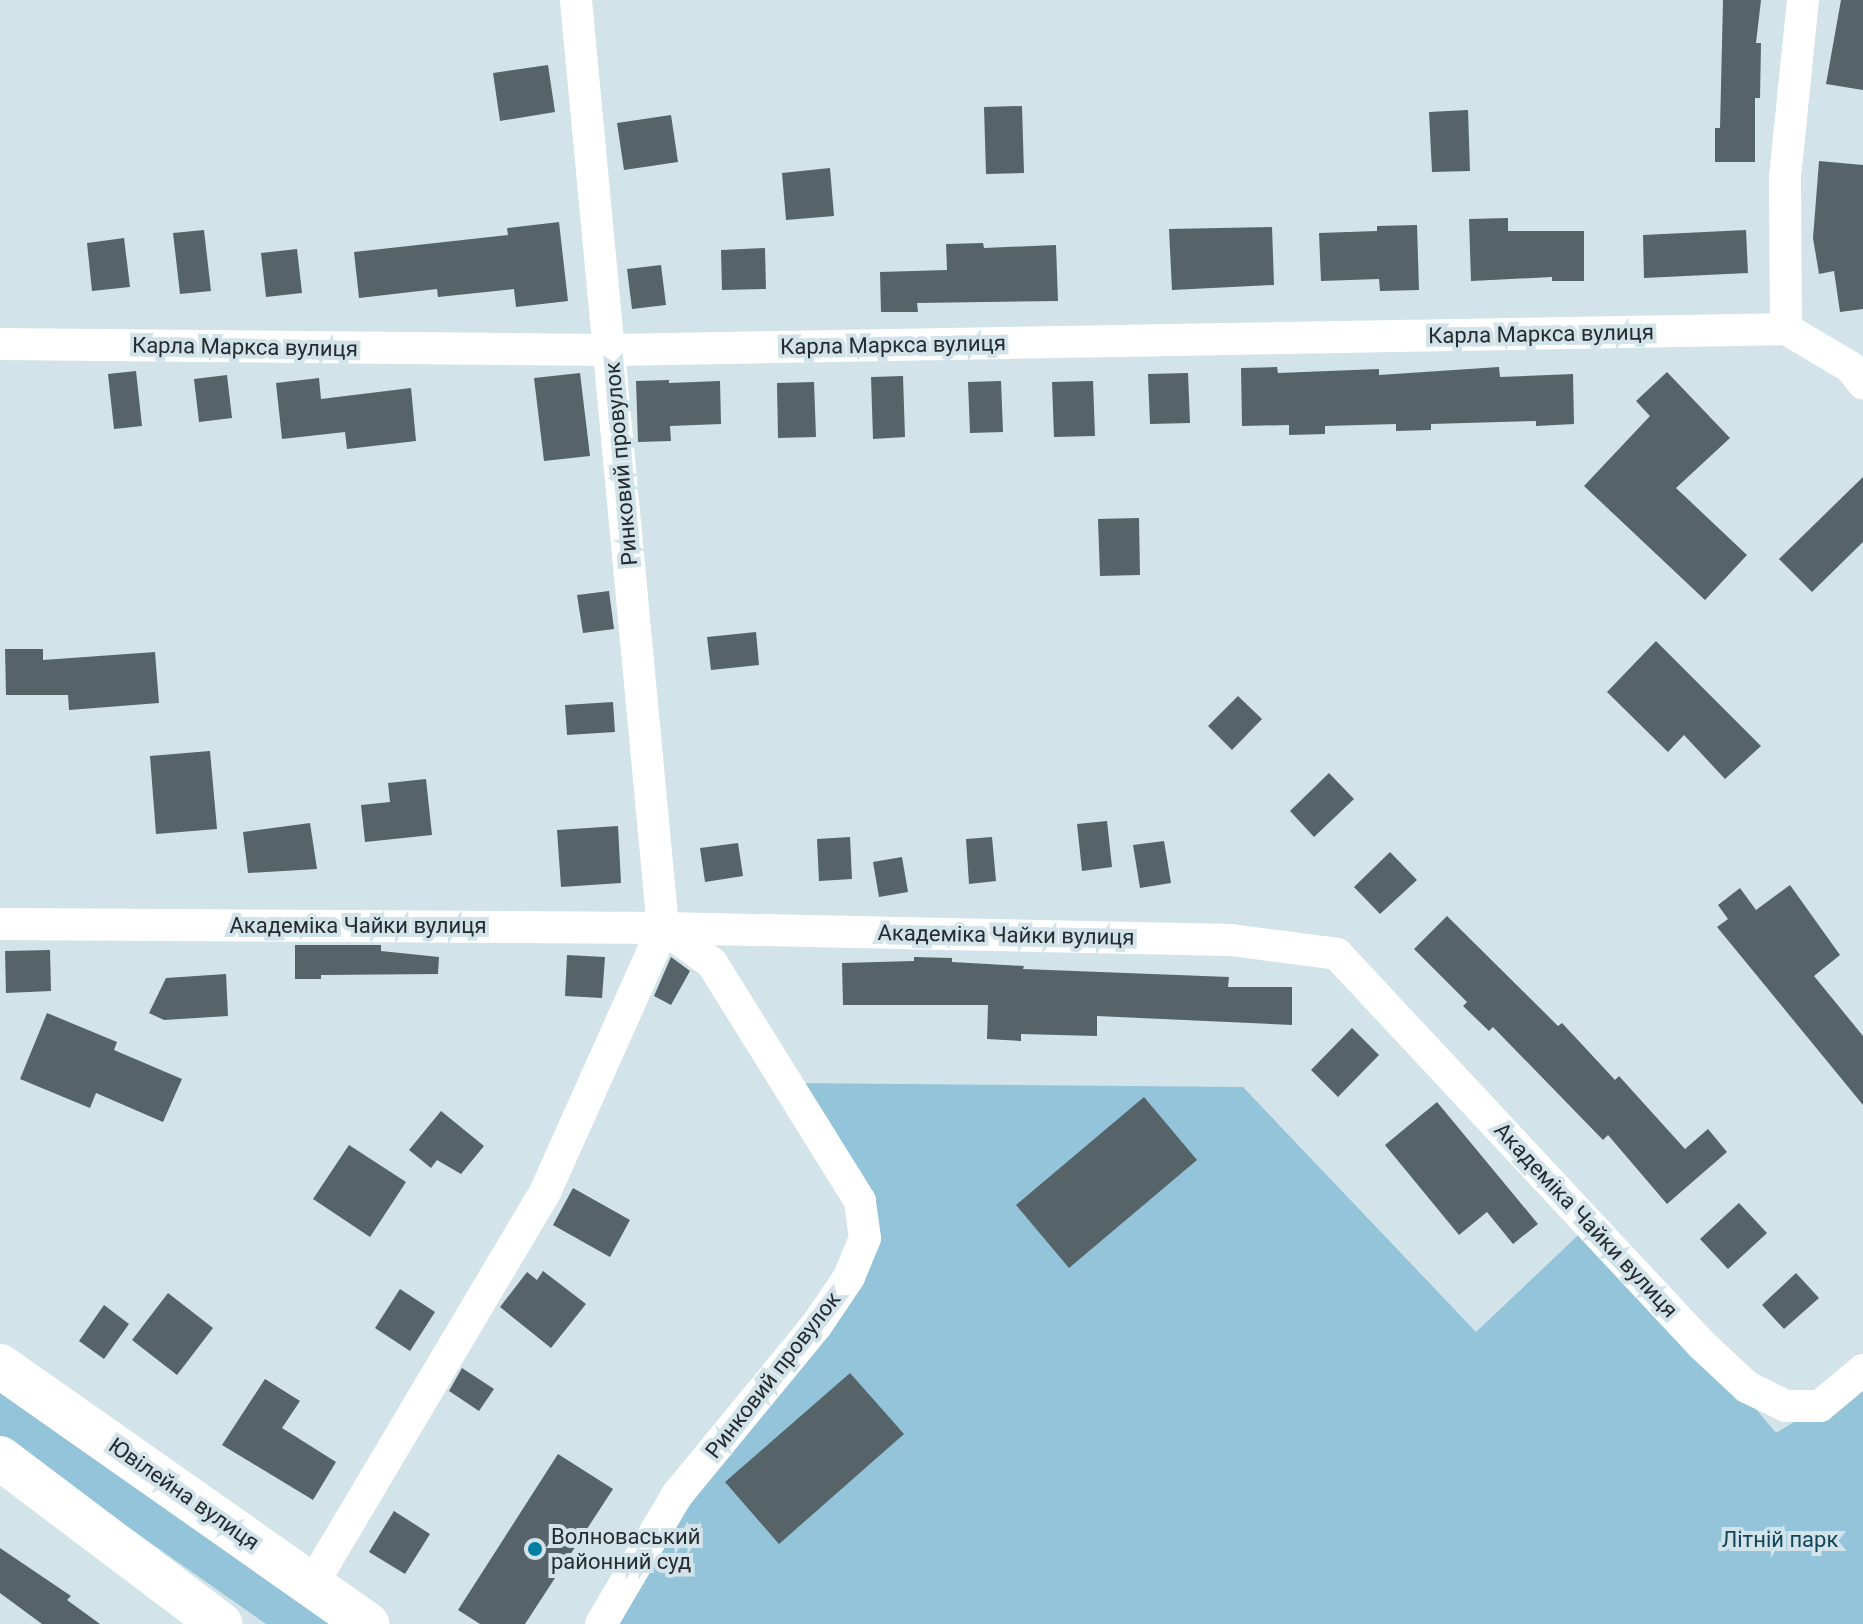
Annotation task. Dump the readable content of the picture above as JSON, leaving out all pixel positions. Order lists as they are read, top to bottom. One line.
{"streets":{"street":["Карла Маркса вулиця","Ринковий провулок","Академіка Чайки вулиця","Ювілейна вулиця"]},"crossings":[["Карла Маркса вулиця","Ринковий провулок"],["Ринковий провулок","Академіка Чайки вулиця"],["Ринковий провулок","Ювілейна вулиця"]],"parks":["Літній парк"],"places":["Волноваський районний суд"]}
